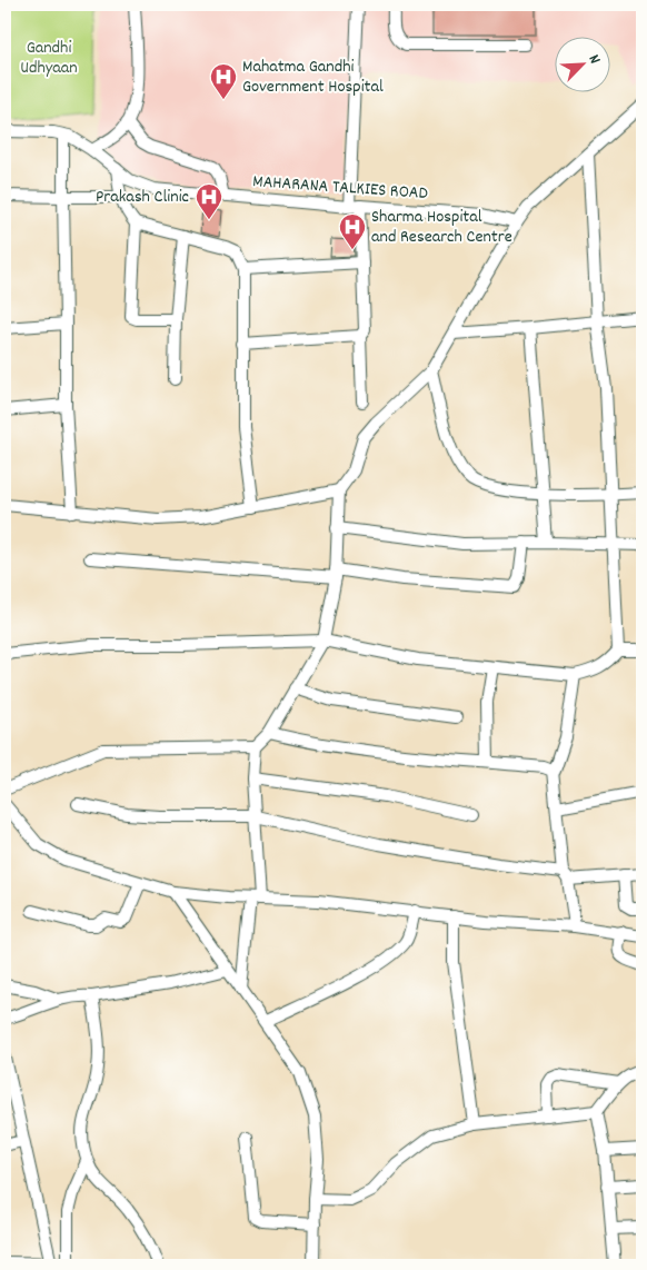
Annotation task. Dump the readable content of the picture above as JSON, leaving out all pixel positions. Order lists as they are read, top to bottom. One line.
{"streets":{"street":["MAHARANA TALKIES ROAD"]},"parks":["Gandhi Udhyaan"],"places":{"hospital":["Mahatma Gandhi Government Hospital","Prakash Clinic","Sharma Hospital and Research Centre"]},"north":"top right"}
